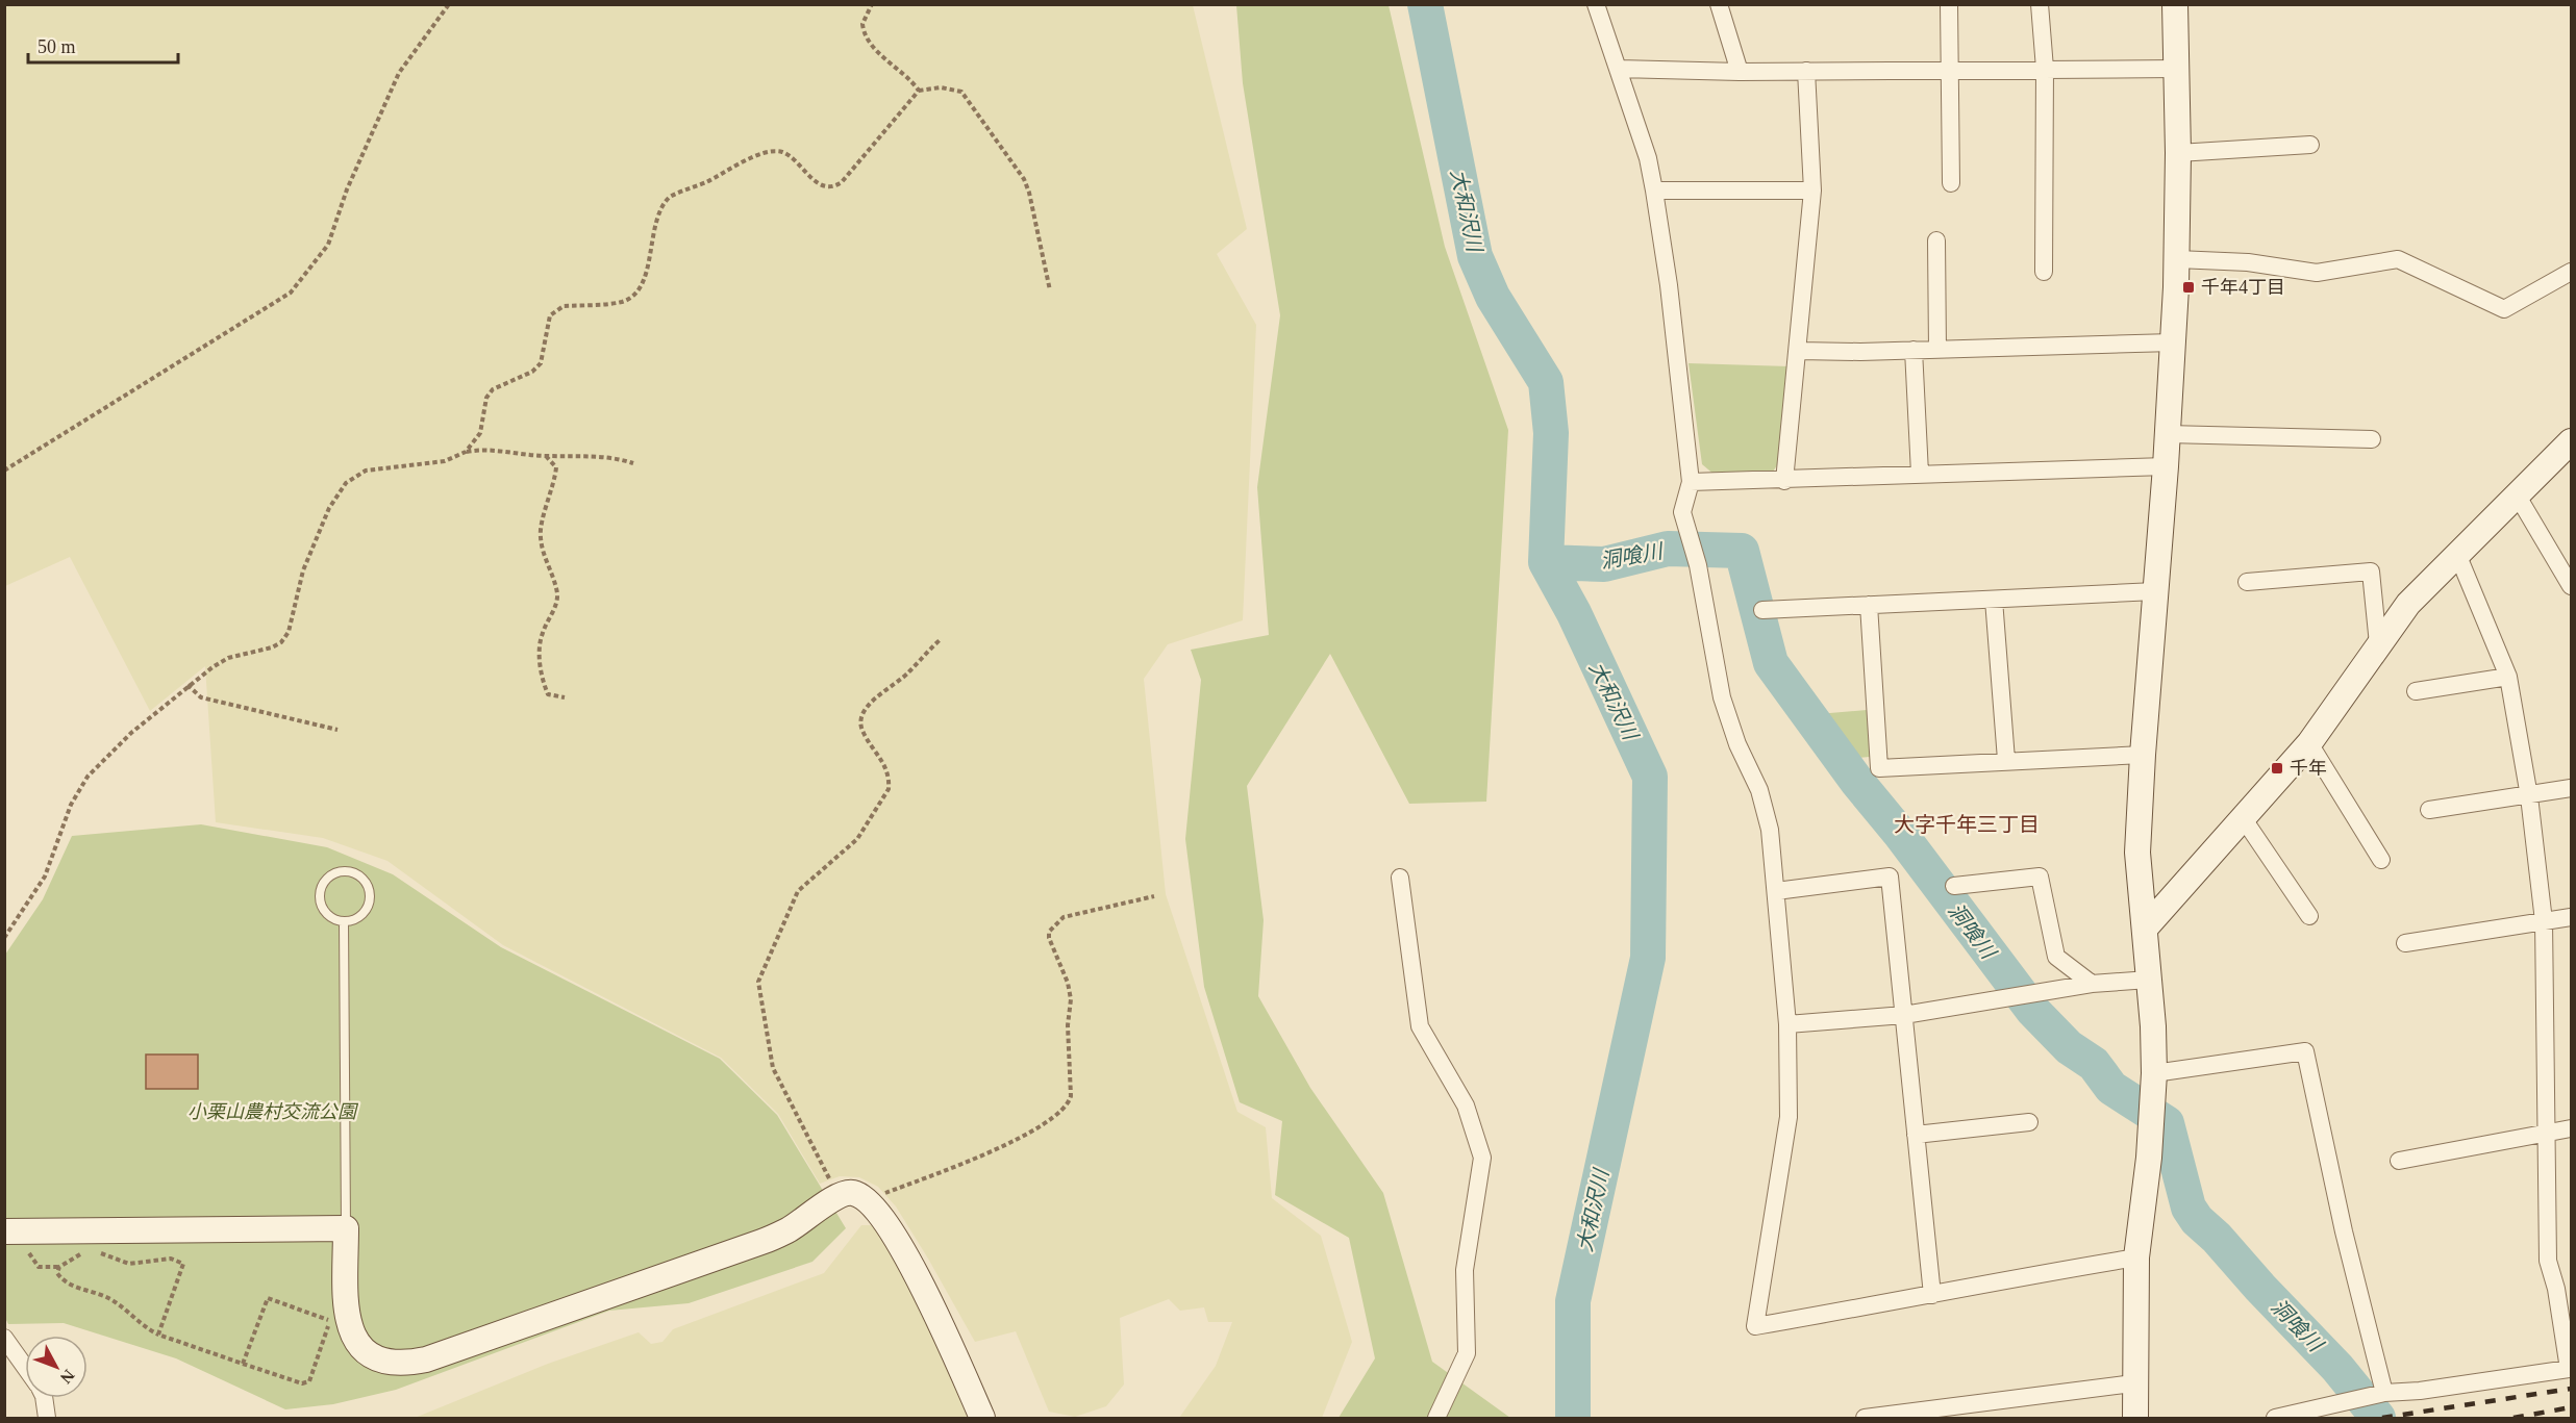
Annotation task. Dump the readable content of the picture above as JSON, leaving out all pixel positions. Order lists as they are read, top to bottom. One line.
{"districts":["大字千年三丁目"],"water":["大和沢川","洞喰川"],"parks":["小栗山農村交流公園"],"places":{"transit":["千年4丁目","千年"]},"scale_bar":"50 m","north":"bottom right"}
